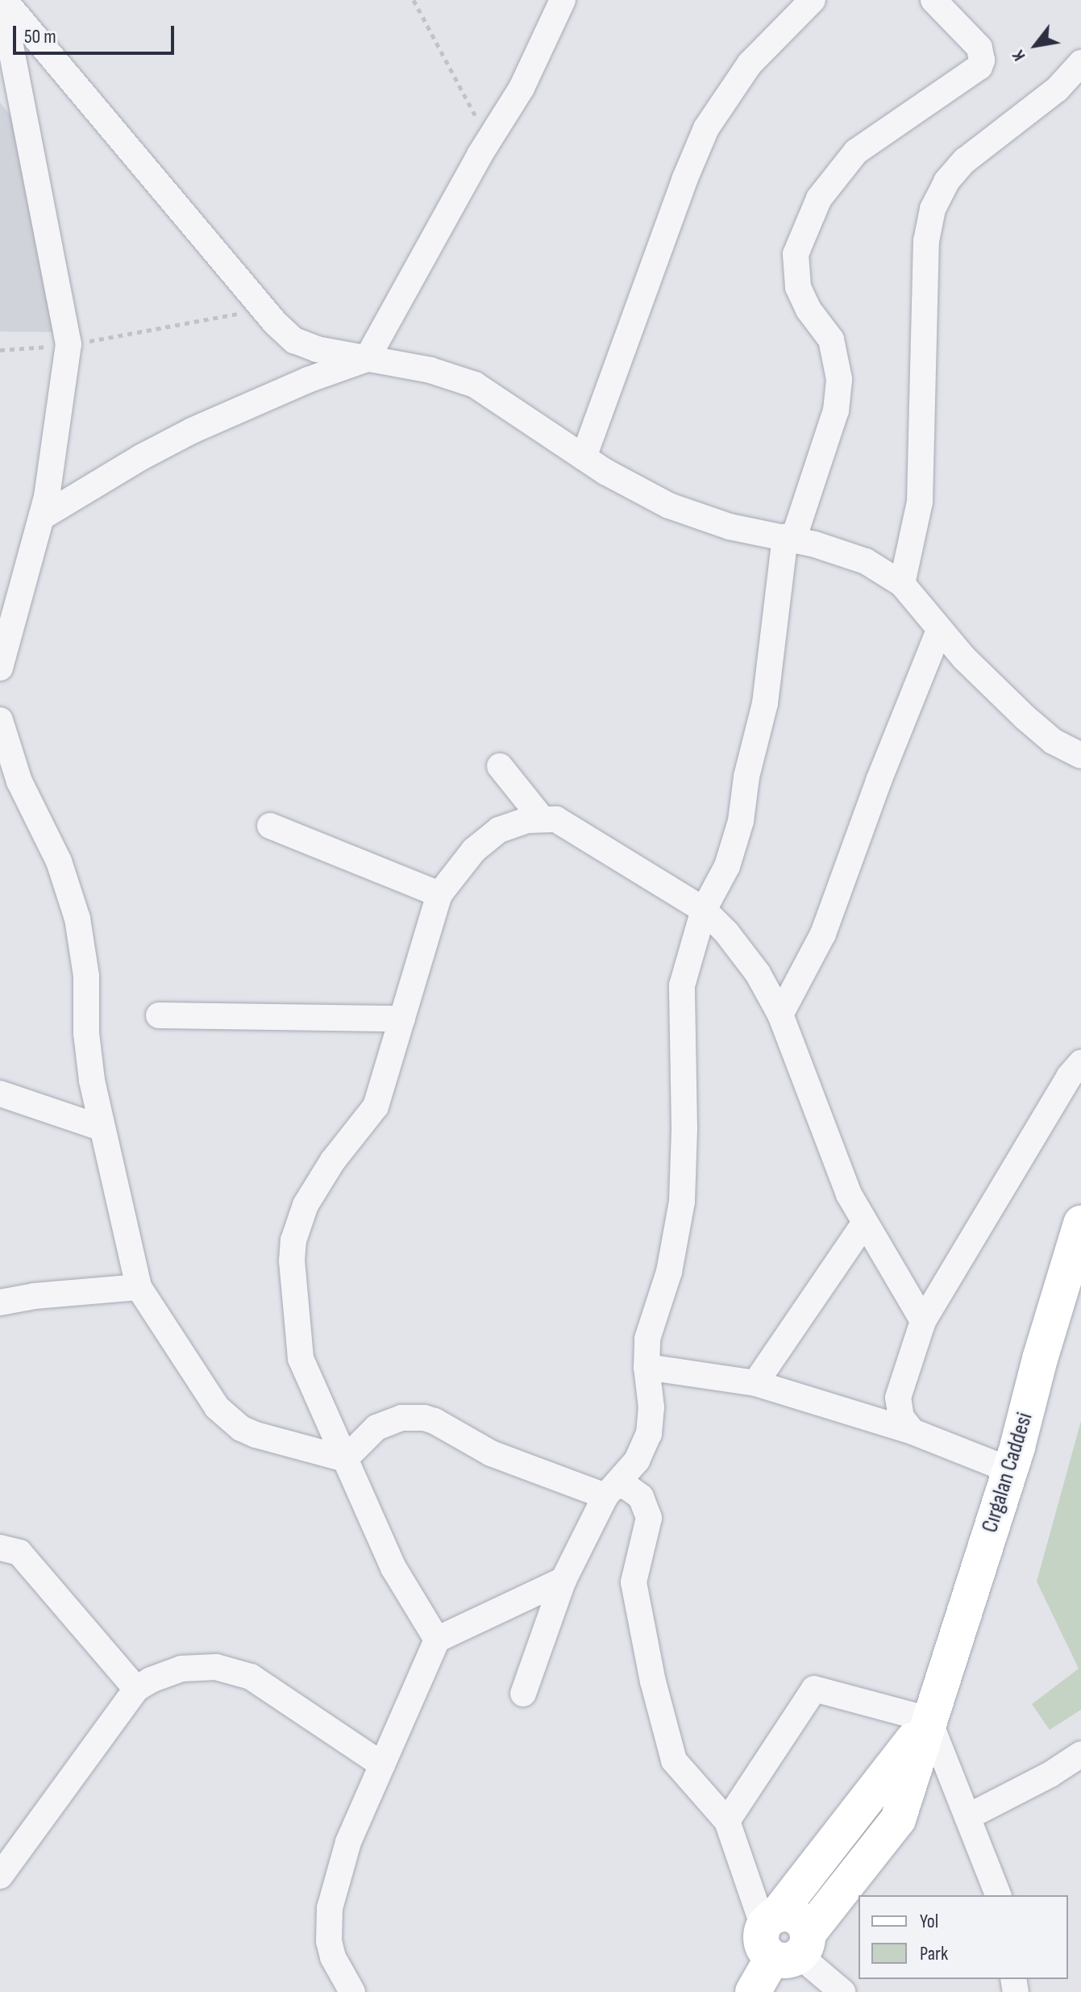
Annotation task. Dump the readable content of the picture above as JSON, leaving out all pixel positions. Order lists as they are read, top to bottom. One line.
{"streets":{"street":["Cırgalan Caddesi"]},"legend":["Yol","Park"],"scale_bar":"50 m","north":"bottom left"}
